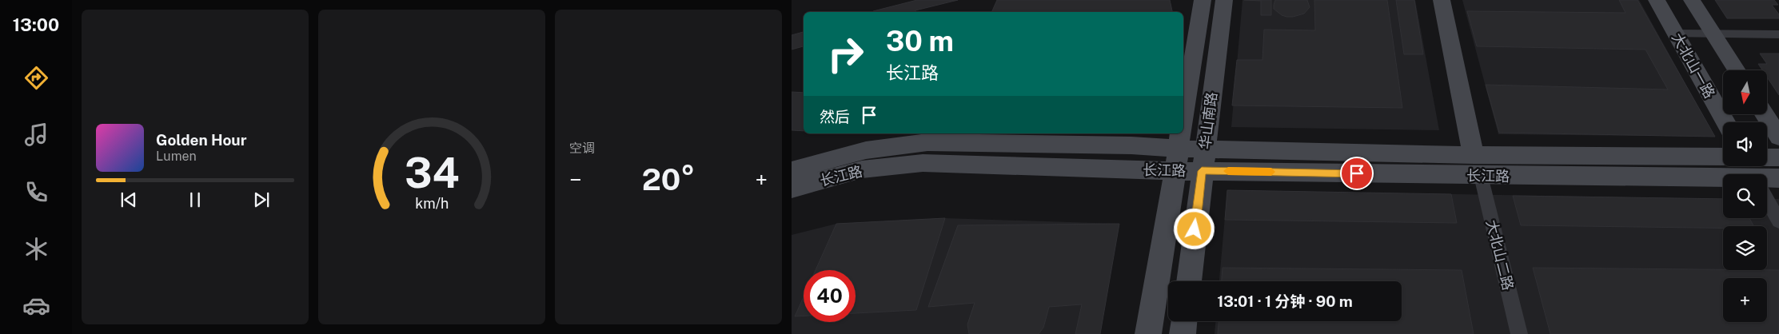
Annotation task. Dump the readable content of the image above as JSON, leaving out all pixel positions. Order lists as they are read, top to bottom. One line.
{"streets":{"main road":["大北山一路","华山南路","长江路"],"street":["大北山二路"]},"crossings":[["华山南路","长江路"],["长江路","大北山二路"]],"north":"bottom","page":{"tabs":"13:00","tile":"空调","turn":["30 m","长江路"],"map_buttons":"+","then":"然后","song":["Golden Hour","Lumen"],"heat":["−","20°","+"],"limit":"40","trip":"13:01 · 1 分钟 · 90 m","gauge":["34","km/h"]}}
